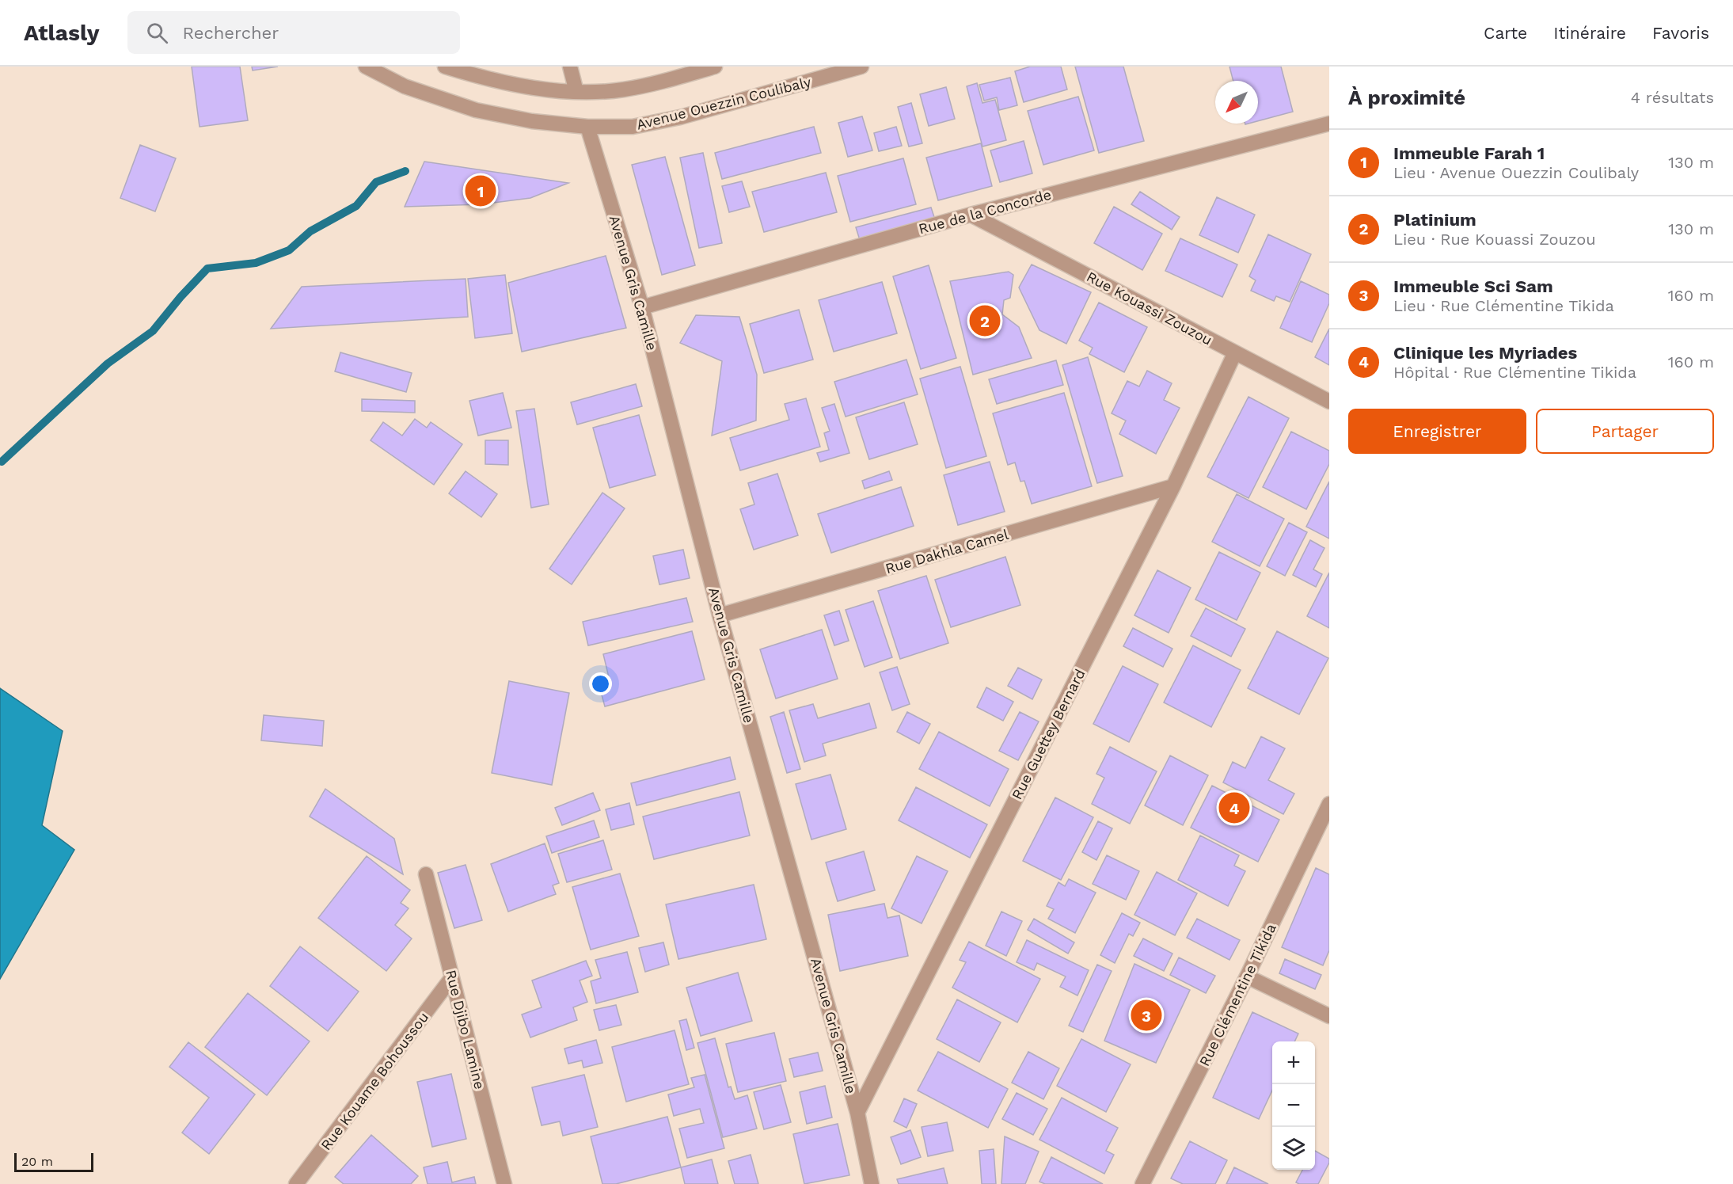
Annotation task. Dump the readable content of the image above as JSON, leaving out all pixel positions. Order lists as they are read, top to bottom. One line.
{"streets":{"street":["Avenue Ouezzin Coulibaly","Rue de la Concorde","Avenue Gris Camille","Rue Kouassi Zouzou","Rue Dakhla Camel","Rue Guettey Bernard","Rue Clémentine Tikida","Rue Djibo Lamine","Rue Kouame Bohoussou"]},"crossings":[["Avenue Ouezzin Coulibaly","Avenue Gris Camille"],["Rue de la Concorde","Avenue Gris Camille"],["Rue de la Concorde","Rue Kouassi Zouzou"],["Avenue Gris Camille","Rue Dakhla Camel"],["Avenue Gris Camille","Rue Guettey Bernard"],["Rue Kouassi Zouzou","Rue Guettey Bernard"],["Rue Dakhla Camel","Rue Guettey Bernard"],["Rue Djibo Lamine","Rue Kouame Bohoussou"]],"scale_bar":"20 m","north":"bottom left","page":{"header":"Atlasly","search":"Rechercher","nav":["Carte","Itinéraire","Favoris"],"heading":["À proximité","4 résultats"],"list":[{"mark":"1","name":"Immeuble Farah 1","note":"Lieu · Avenue Ouezzin Coulibaly","value":"130 m"},{"mark":"2","name":"Platinium","note":"Lieu · Rue Kouassi Zouzou","value":"130 m"},{"mark":"3","name":"Immeuble Sci Sam","note":"Lieu · Rue Clémentine Tikida","value":"160 m"},{"mark":"4","name":"Clinique les Myriades","note":"Hôpital · Rue Clémentine Tikida","value":"160 m"}],"pins":["1","2","4","3"],"buttons":["Enregistrer","Partager"],"map_buttons":["+","−"],"scale":"20 m"}}
